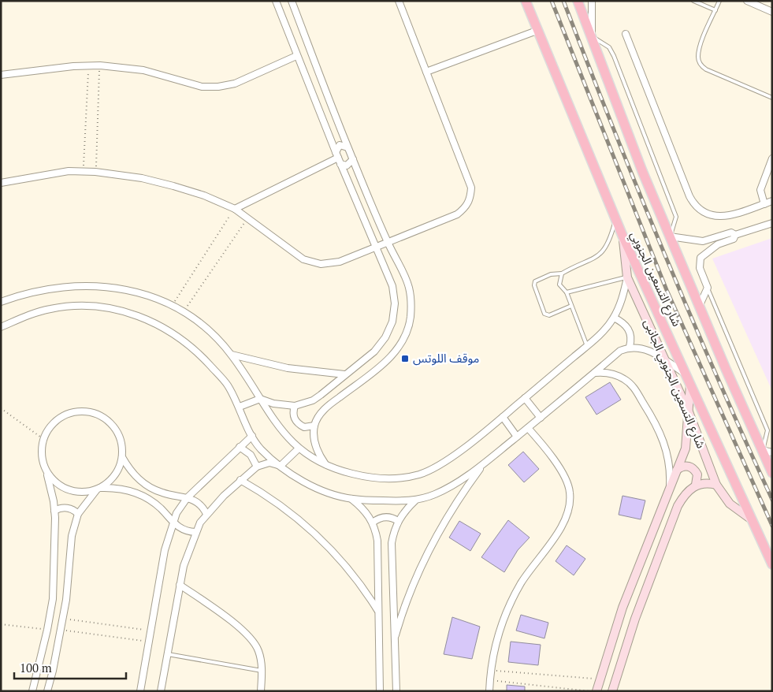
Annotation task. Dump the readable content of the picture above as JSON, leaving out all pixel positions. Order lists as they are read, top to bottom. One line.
{"streets":{"main road":["شارع التسعين الجنوبي"],"street":["شارع التسعين الجنوبي الجانبى"]},"crossings":[["شارع التسعين الجنوبي","شارع التسعين الجنوبي الجانبى"]],"places":{"transit":["موقف اللوتس"]},"scale_bar":"100 m"}
